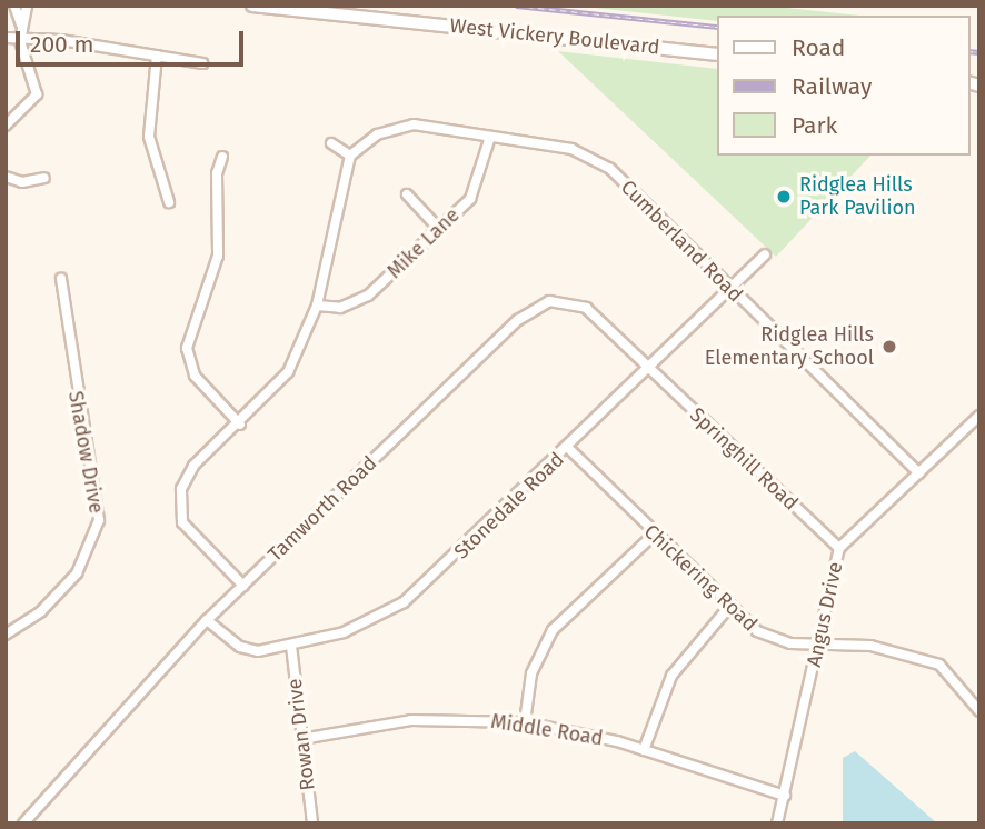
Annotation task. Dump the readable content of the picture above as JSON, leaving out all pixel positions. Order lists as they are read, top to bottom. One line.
{"streets":{"main road":["West Vickery Boulevard"],"street":["Cumberland Road","Mike Lane","Shadow Drive","Springhill Road","Stonedale Road","Tamworth Road","Chickering Road","Angus Drive","Middle Road","Rowan Drive"]},"crossings":[["Cumberland Road","Mike Lane"],["Cumberland Road","Stonedale Road"],["Cumberland Road","Angus Drive"],["Springhill Road","Stonedale Road"],["Springhill Road","Tamworth Road"],["Springhill Road","Angus Drive"],["Stonedale Road","Tamworth Road"],["Stonedale Road","Chickering Road"],["Stonedale Road","Rowan Drive"],["Chickering Road","Angus Drive"],["Angus Drive","Middle Road"],["Middle Road","Rowan Drive"]],"places":["Ridglea Hills Park Pavilion","Ridglea Hills Elementary School"],"legend":["Road","Railway","Park"],"scale_bar":"200 m"}
